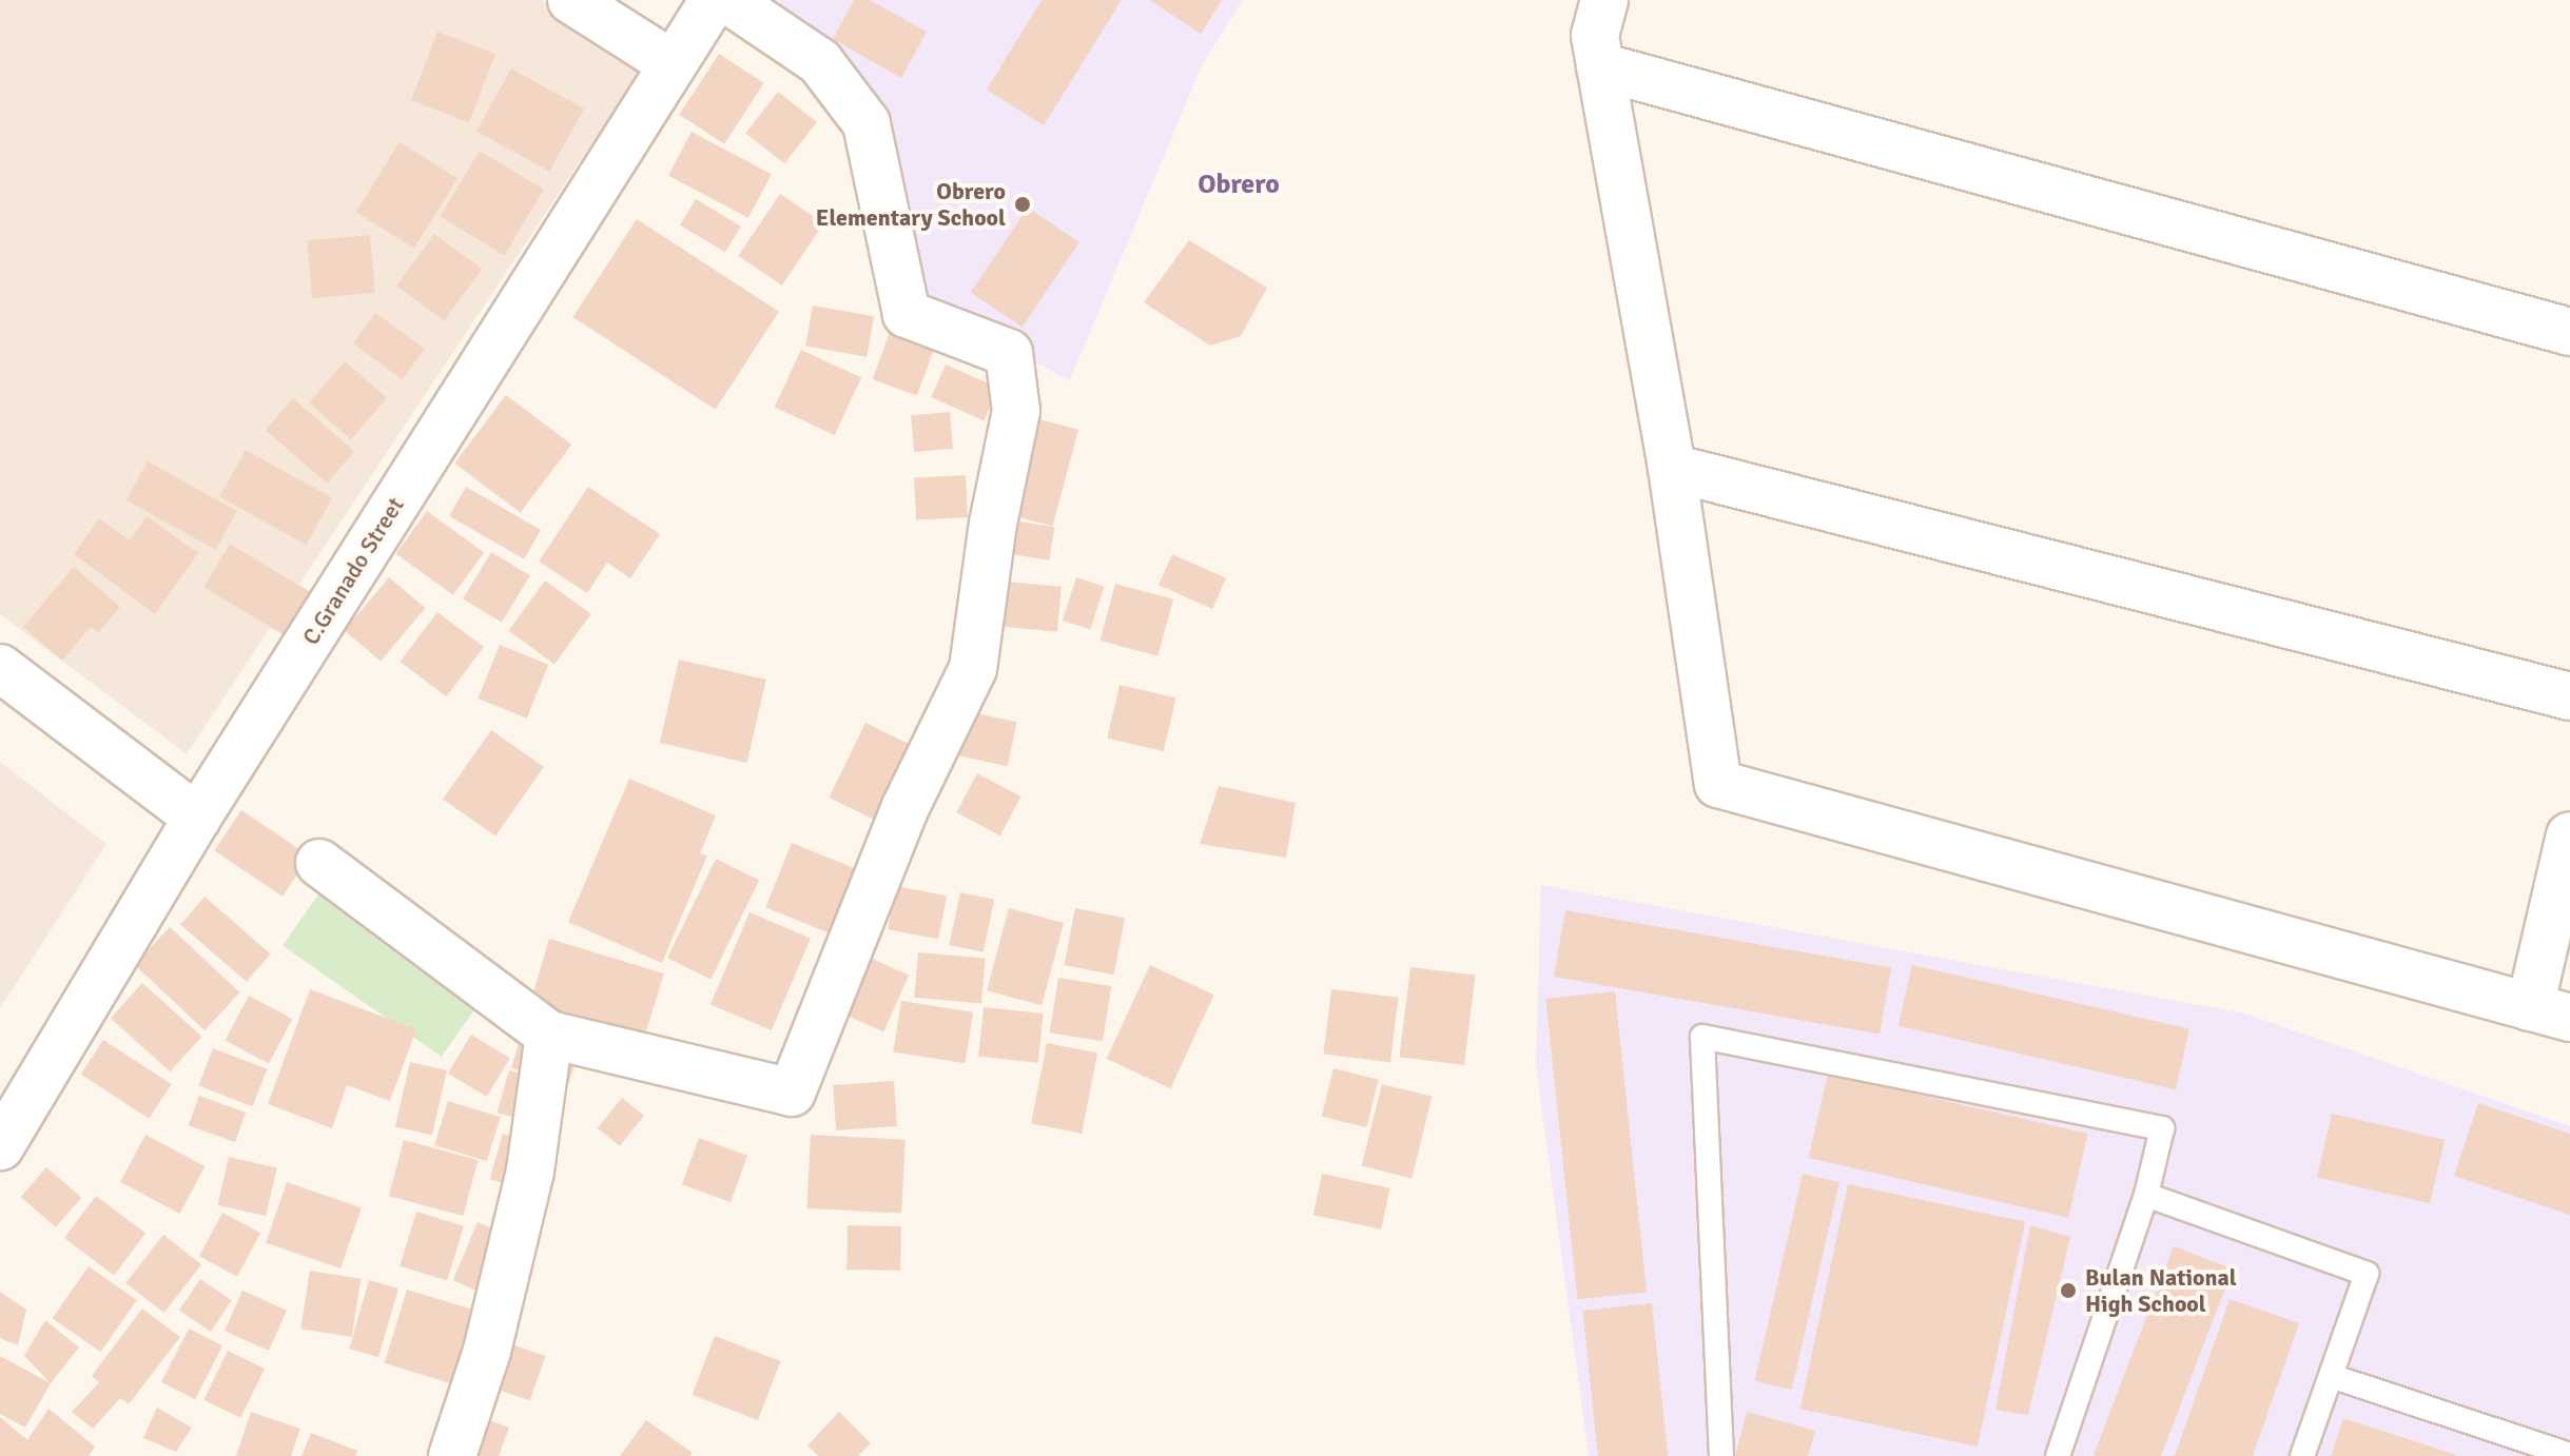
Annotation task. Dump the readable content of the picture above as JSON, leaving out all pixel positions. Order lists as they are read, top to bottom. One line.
{"streets":{"street":["C.Granado Street"]},"districts":["Obrero"],"places":["Obrero Elementary School","Bulan National High School"]}
